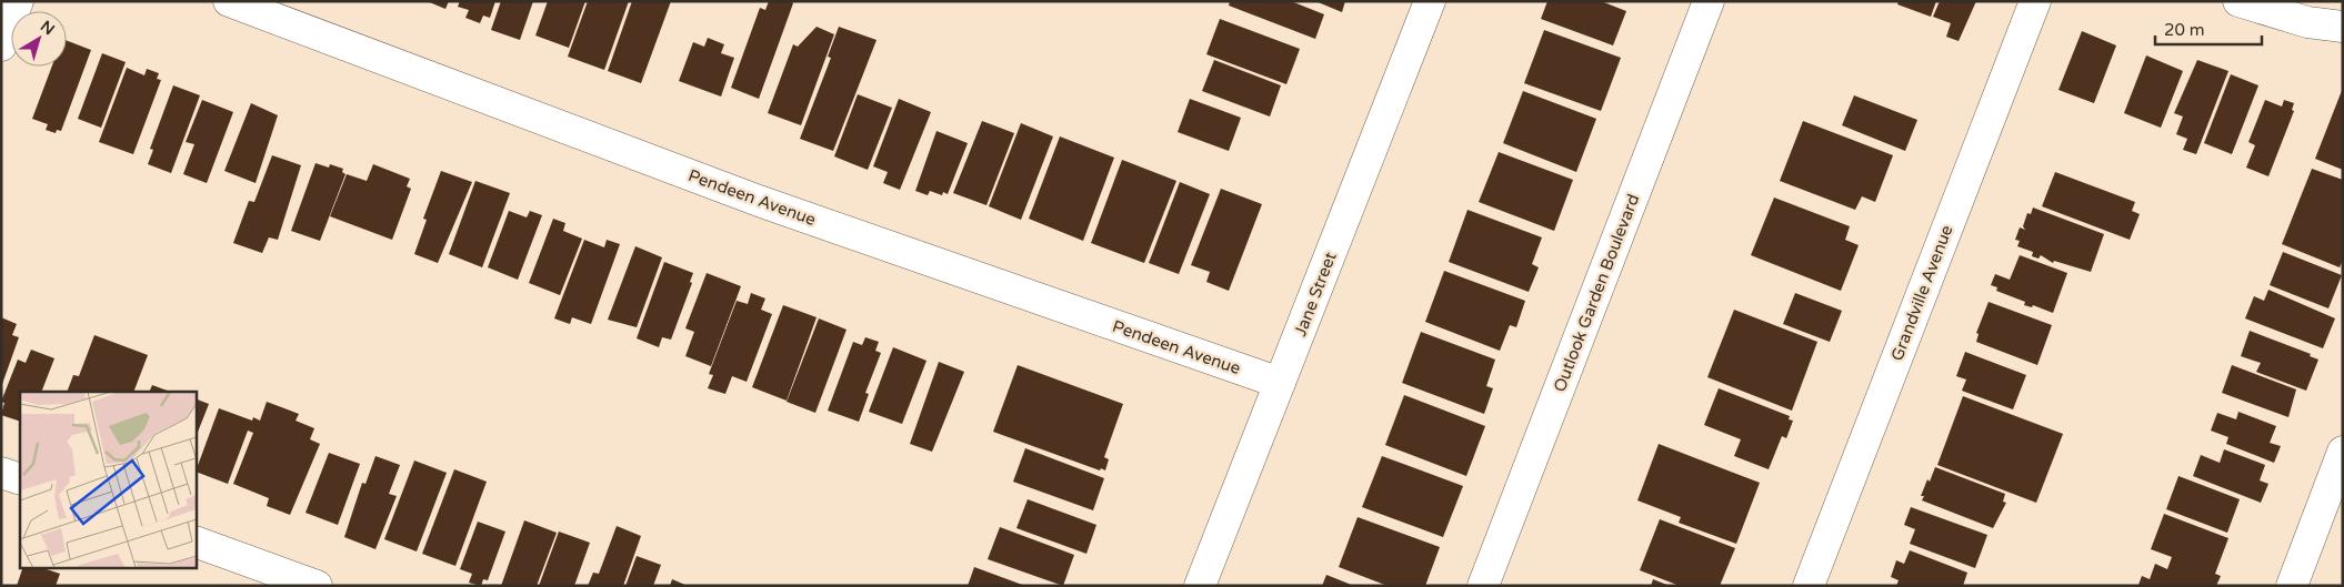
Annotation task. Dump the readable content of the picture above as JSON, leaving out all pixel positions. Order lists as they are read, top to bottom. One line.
{"streets":{"street":["Pendeen Avenue","Outlook Garden Boulevard","Grandville Avenue","Jane Street"]},"crossings":[["Pendeen Avenue","Jane Street"]],"scale_bar":"20 m","north":"top right"}
